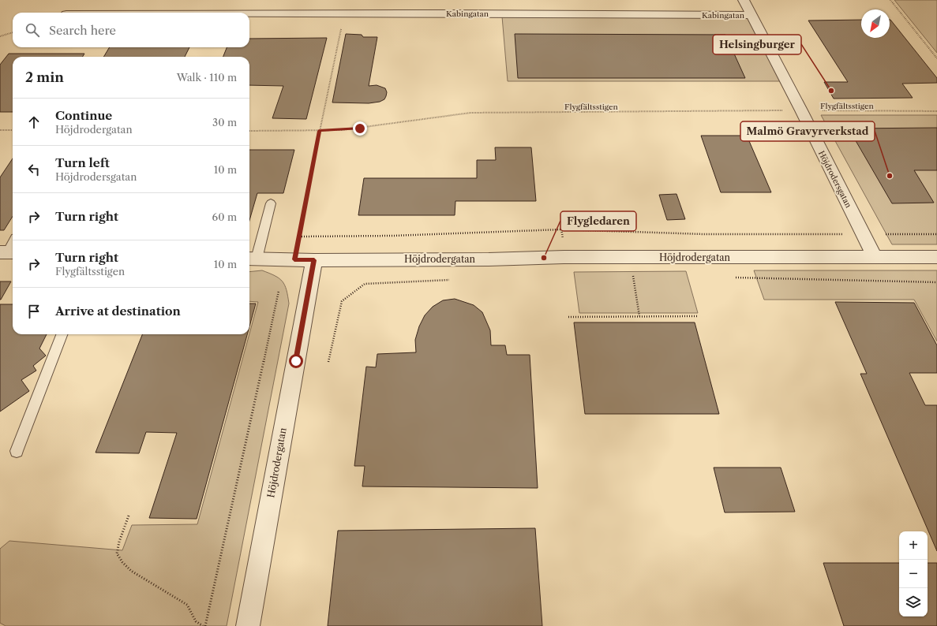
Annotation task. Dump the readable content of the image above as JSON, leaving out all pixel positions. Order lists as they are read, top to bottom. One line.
{"streets":{"street":["Kabingatan","Höjdrodersgatan","Höjdrodergatan"],"path":["Flygfältsstigen"]},"crossings":[["Kabingatan","Höjdrodersgatan"],["Flygfältsstigen","Höjdrodersgatan"],["Höjdrodersgatan","Höjdrodergatan"]],"places":["Helsingburger","Malmö Gravyrverkstad","Flygledaren"],"north":"bottom left","page":{"search":"Search here","heading":["2 min","Walk · 110 m"],"list":[["Continue","Höjdrodergatan","30 m"],["Turn left","Höjdrodersgatan","10 m"],["Turn right","60 m"],["Turn right","Flygfältsstigen","10 m"],"Arrive at destination"],"map_buttons":["+","−"]}}
